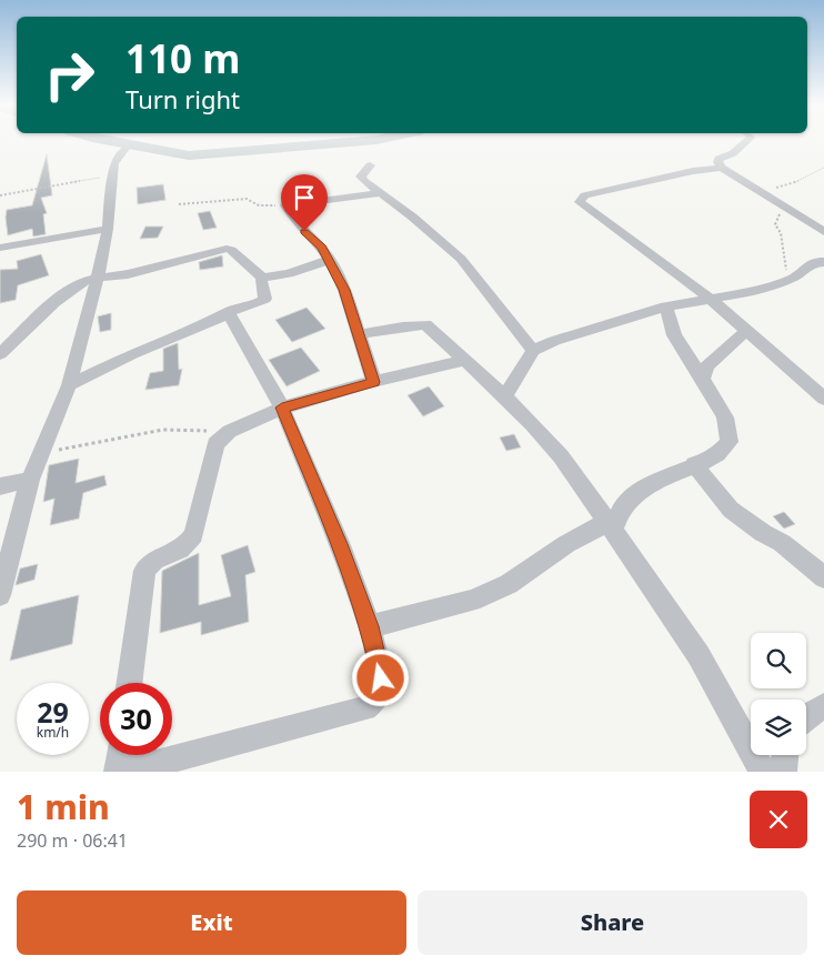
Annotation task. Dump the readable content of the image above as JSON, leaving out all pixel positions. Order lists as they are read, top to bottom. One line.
{"page":{"turn":["110 m","Turn right"],"speed":"29 km/h","limit":"30","heading":["1 min","290 m · 06:41"],"buttons":["Exit","Share"]}}
